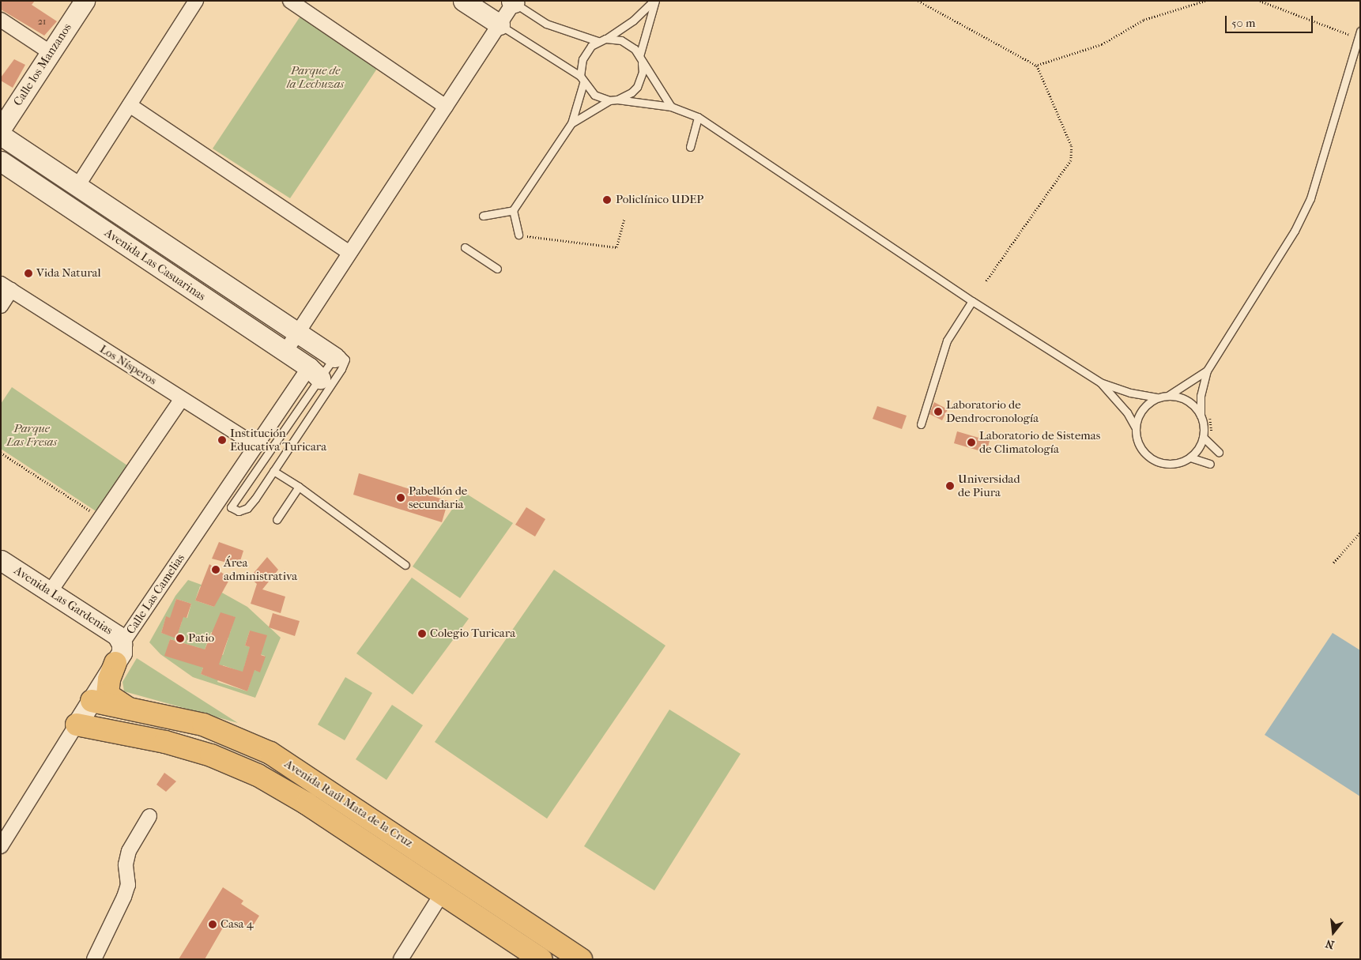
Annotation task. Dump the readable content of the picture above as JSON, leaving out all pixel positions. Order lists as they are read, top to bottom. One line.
{"streets":{"main road":["Avenida Raúl Mata de la Cruz"],"street":["Calle los Manzanos","Avenida Las Casuarinas","Los Nísperos","Calle Las Camelias","Avenida Las Gardenias"]},"crossings":[["Avenida Las Casuarinas","Calle Las Camelias"],["Los Nísperos","Calle Las Camelias"],["Calle Las Camelias","Avenida Las Gardenias"],["Calle Las Camelias","Avenida Raúl Mata de la Cruz"]],"parks":["Parque de la Lechuzas","Parque Las Fresas"],"places":["Policlínico UDEP","Vida Natural","Laboratorio de Dendrocronología","Institución Educativa Turicara","Laboratorio de Sistemas de Climatología","Universidad de Piura","Pabellón de secundaria","Área administrativa","Colegio Turicara","Patio","Casa 4"],"house_numbers":["21"],"scale_bar":"50 m","north":"bottom"}
